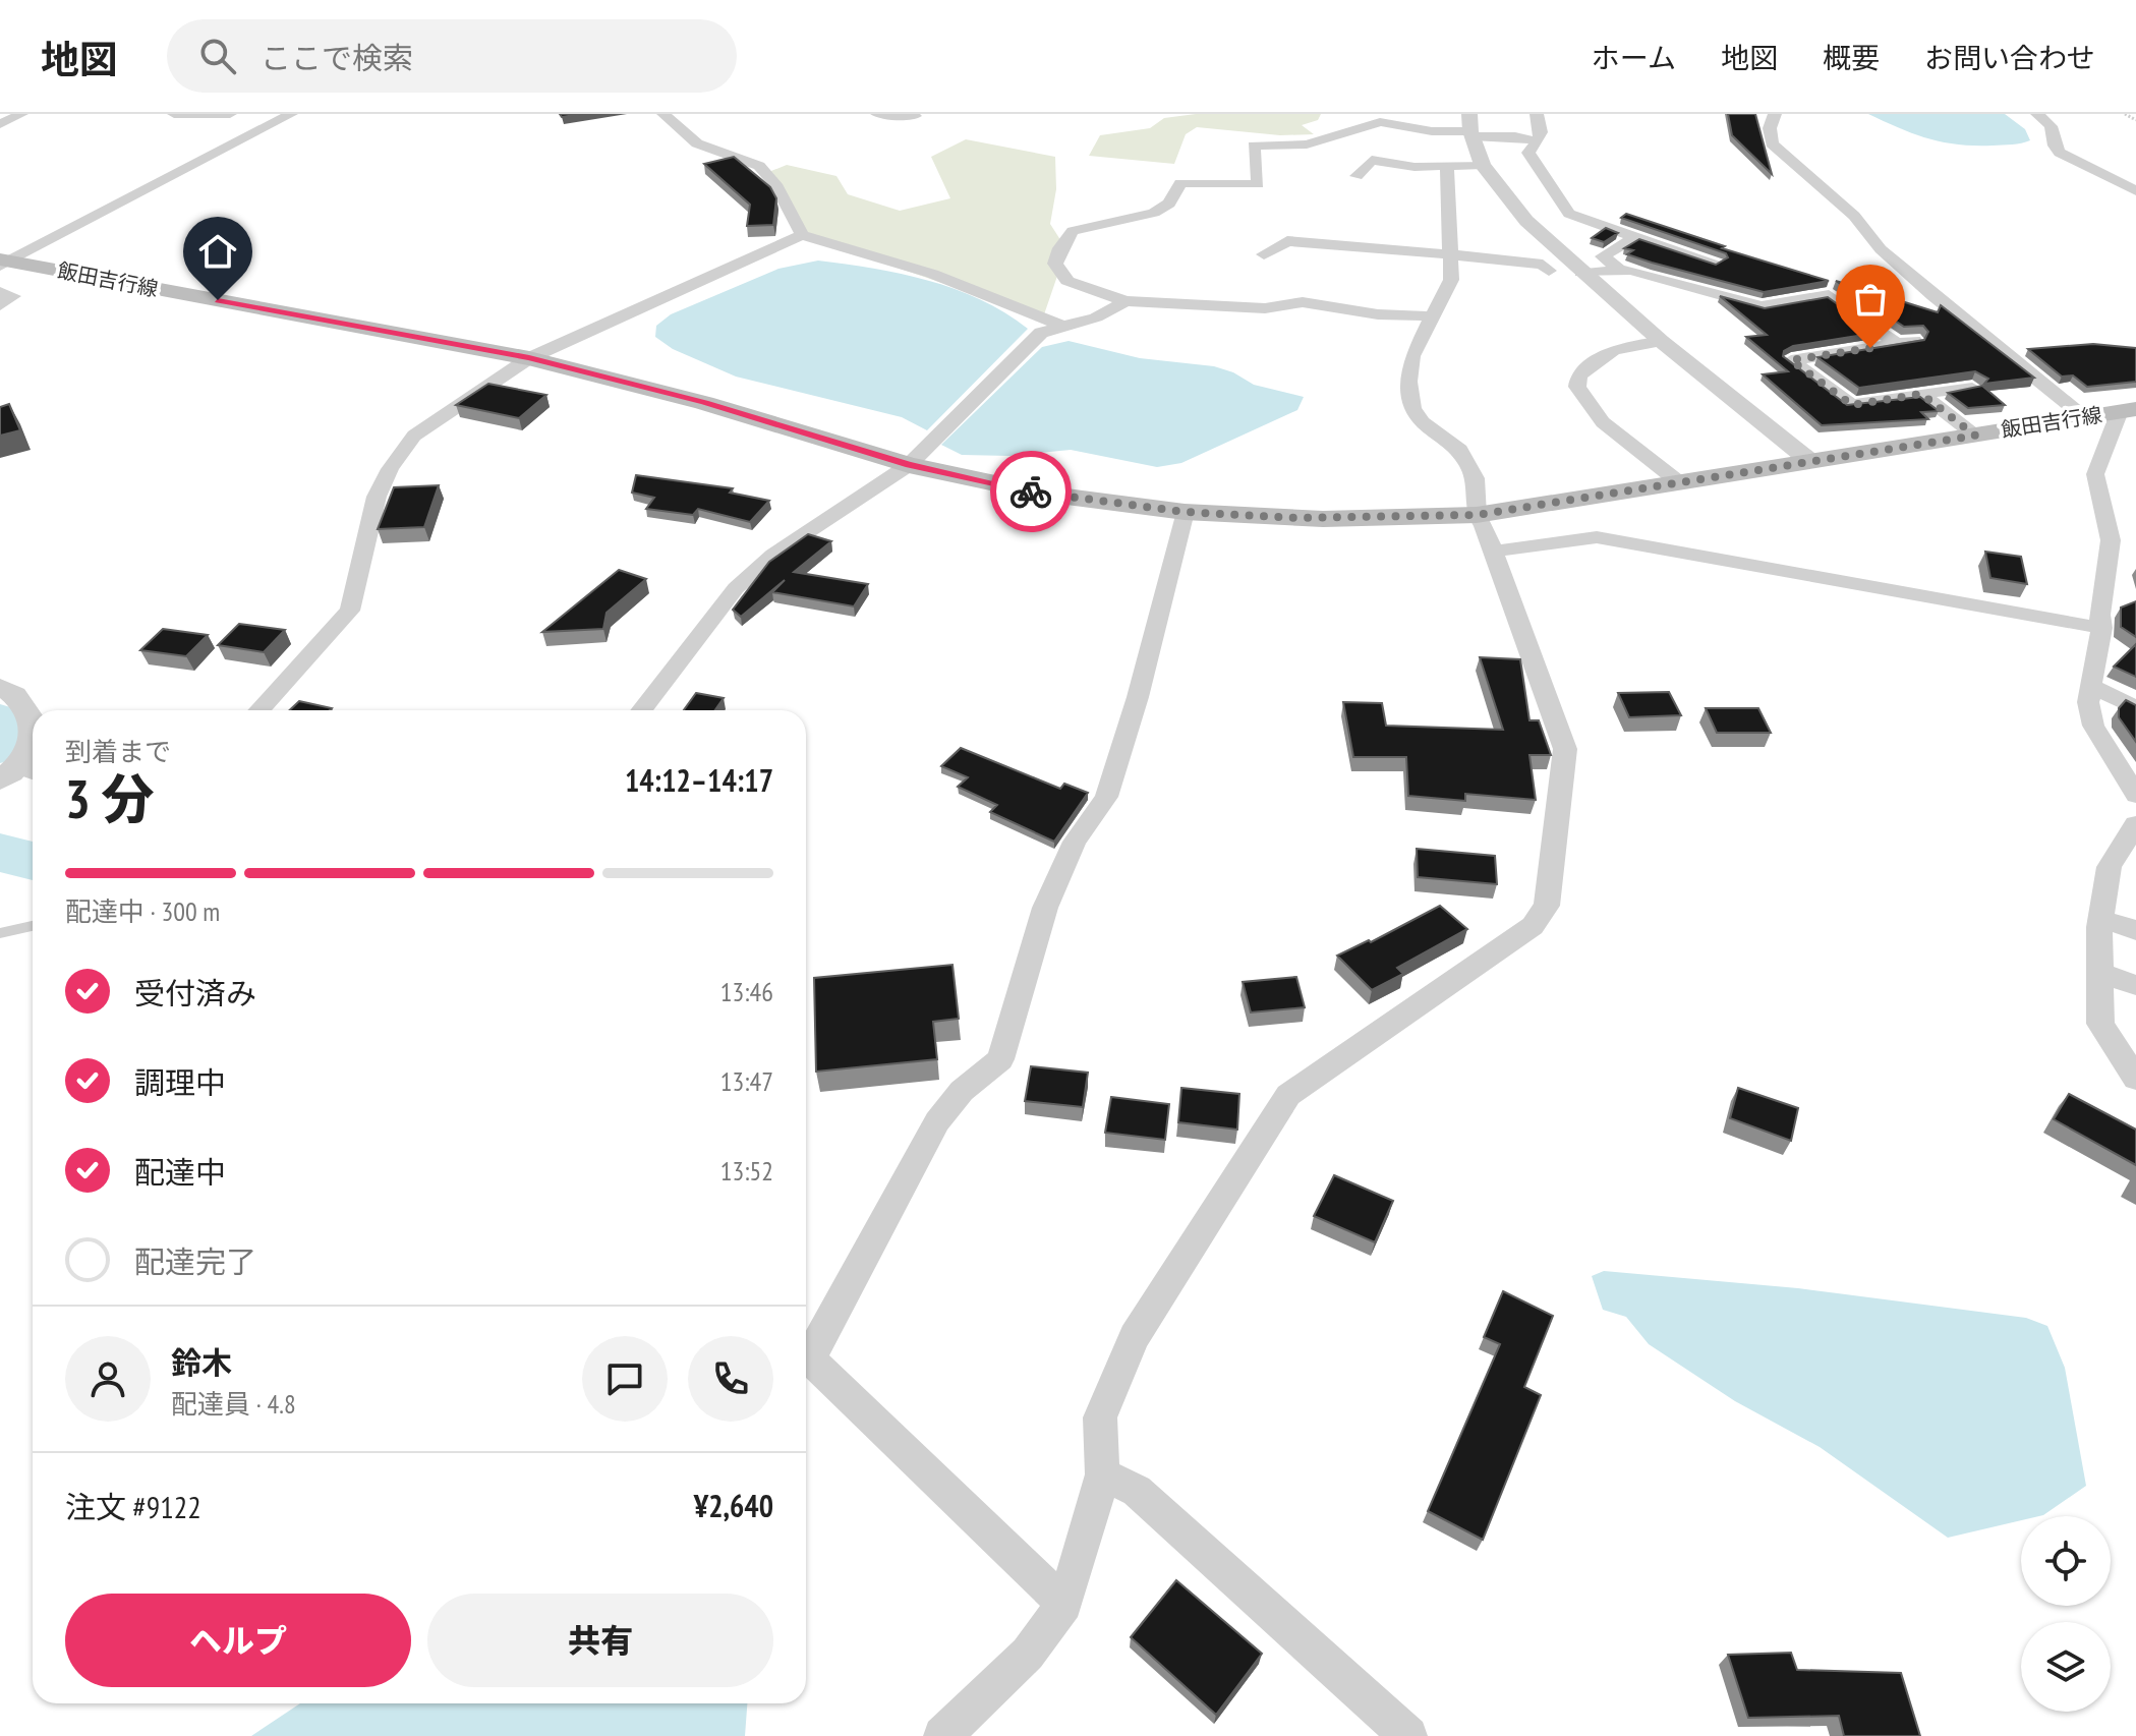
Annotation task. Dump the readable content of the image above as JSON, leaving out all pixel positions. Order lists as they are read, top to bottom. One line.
{"streets":{"main road":["飯田吉行線"]},"page":{"header":"地図","search":"ここで検索","nav":["ホーム","地図","概要","お問い合わせ"],"heading":["3 分","到着まで","14:12–14:17"],"panel":["鈴木","配達員 · 4.8","注文 #9122","¥2,640"],"bar":"配達中 · 300 m","list":[["受付済み","13:46"],["調理中","13:47"],["配達中","13:52"],"配達完了"],"buttons":["ヘルプ","共有"]}}
